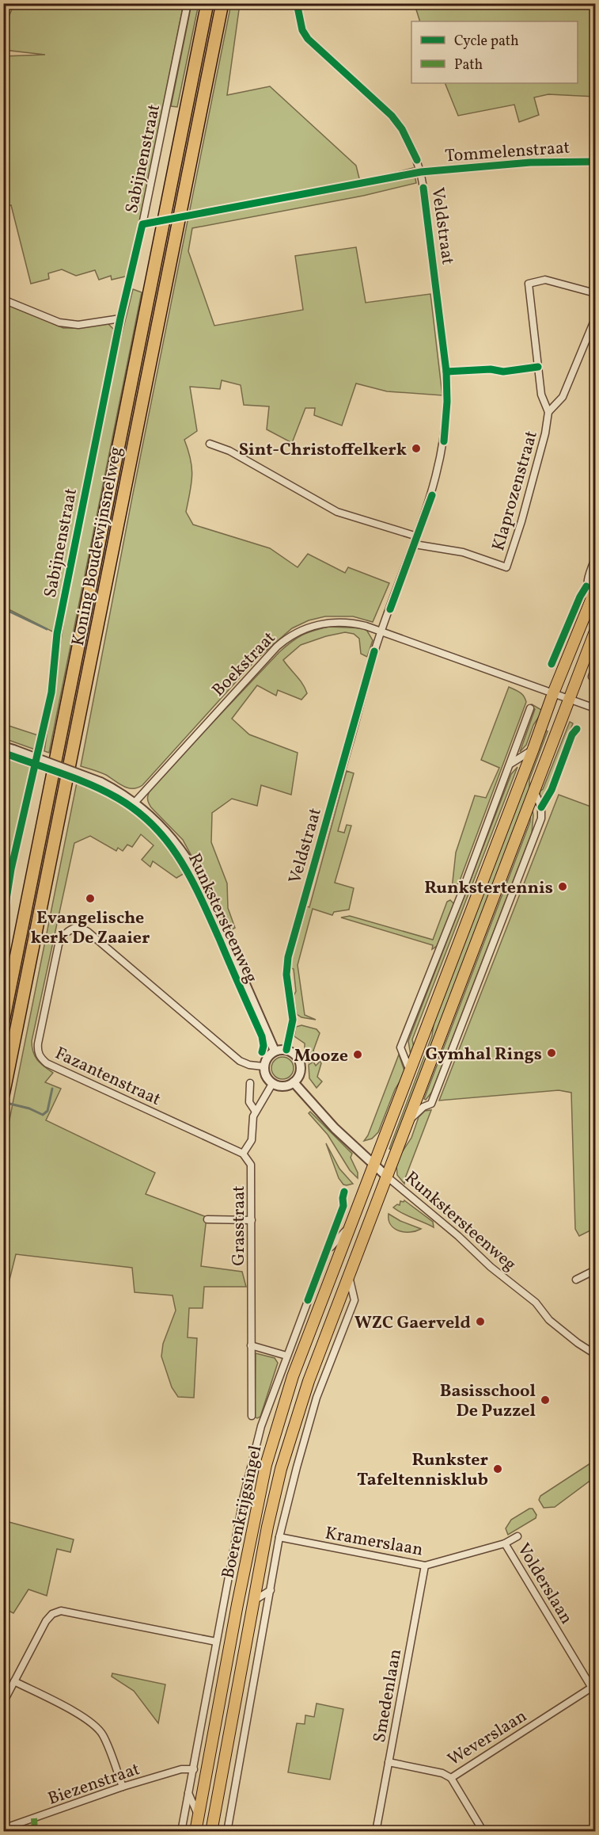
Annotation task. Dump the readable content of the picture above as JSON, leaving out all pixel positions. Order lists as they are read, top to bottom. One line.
{"streets":{"highway":["Koning Boudewijnsnelweg","Boerenkrijgsingel"],"street":["Tommelenstraat","Sabijnenstraat","Veldstraat","Klaprozenstraat","Boekstraat","Runkstersteenweg","Fazantenstraat","Grasstraat","Kramerslaan","Volderslaan","Smedenlaan","Weverslaan","Biezenstraat"]},"crossings":[["Tommelenstraat","Veldstraat"],["Veldstraat","Klaprozenstraat"],["Veldstraat","Boekstraat"],["Veldstraat","Runkstersteenweg"],["Veldstraat","Fazantenstraat"],["Boekstraat","Runkstersteenweg"],["Boekstraat","Boerenkrijgsingel"],["Runkstersteenweg","Fazantenstraat"],["Runkstersteenweg","Boerenkrijgsingel"],["Fazantenstraat","Grasstraat"],["Boerenkrijgsingel","Biezenstraat"],["Kramerslaan","Volderslaan"],["Kramerslaan","Smedenlaan"],["Volderslaan","Weverslaan"],["Smedenlaan","Weverslaan"]],"places":["Sint-Christoffelkerk","Runkstertennis","Evangelische kerk De Zaaier","Gymhal Rings","Mooze","WZC Gaerveld","Basisschool De Puzzel","Runkster Tafeltennisklub"],"legend":["Cycle path","Path"]}
